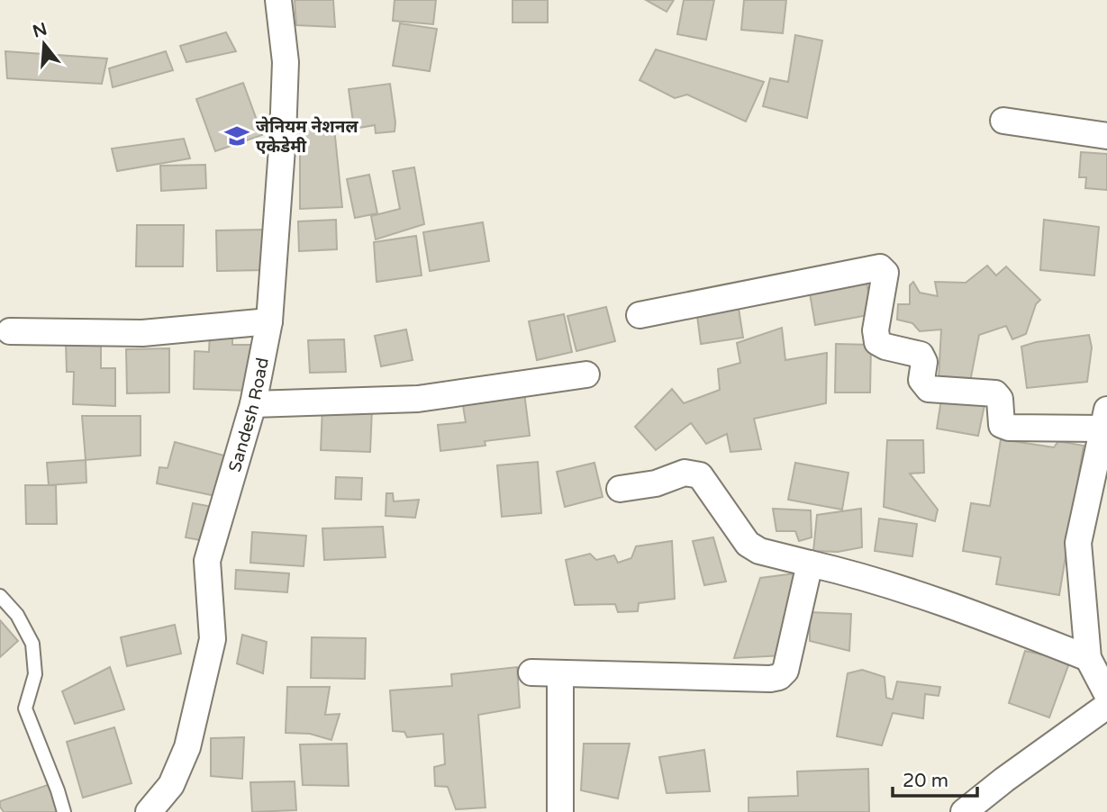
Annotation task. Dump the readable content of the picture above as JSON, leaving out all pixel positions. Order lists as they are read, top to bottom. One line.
{"streets":{"street":["Sandesh Road"]},"places":{"school or university":["जेनियम नेशनल एकेडेमी"]},"scale_bar":"20 m","north":"top"}
